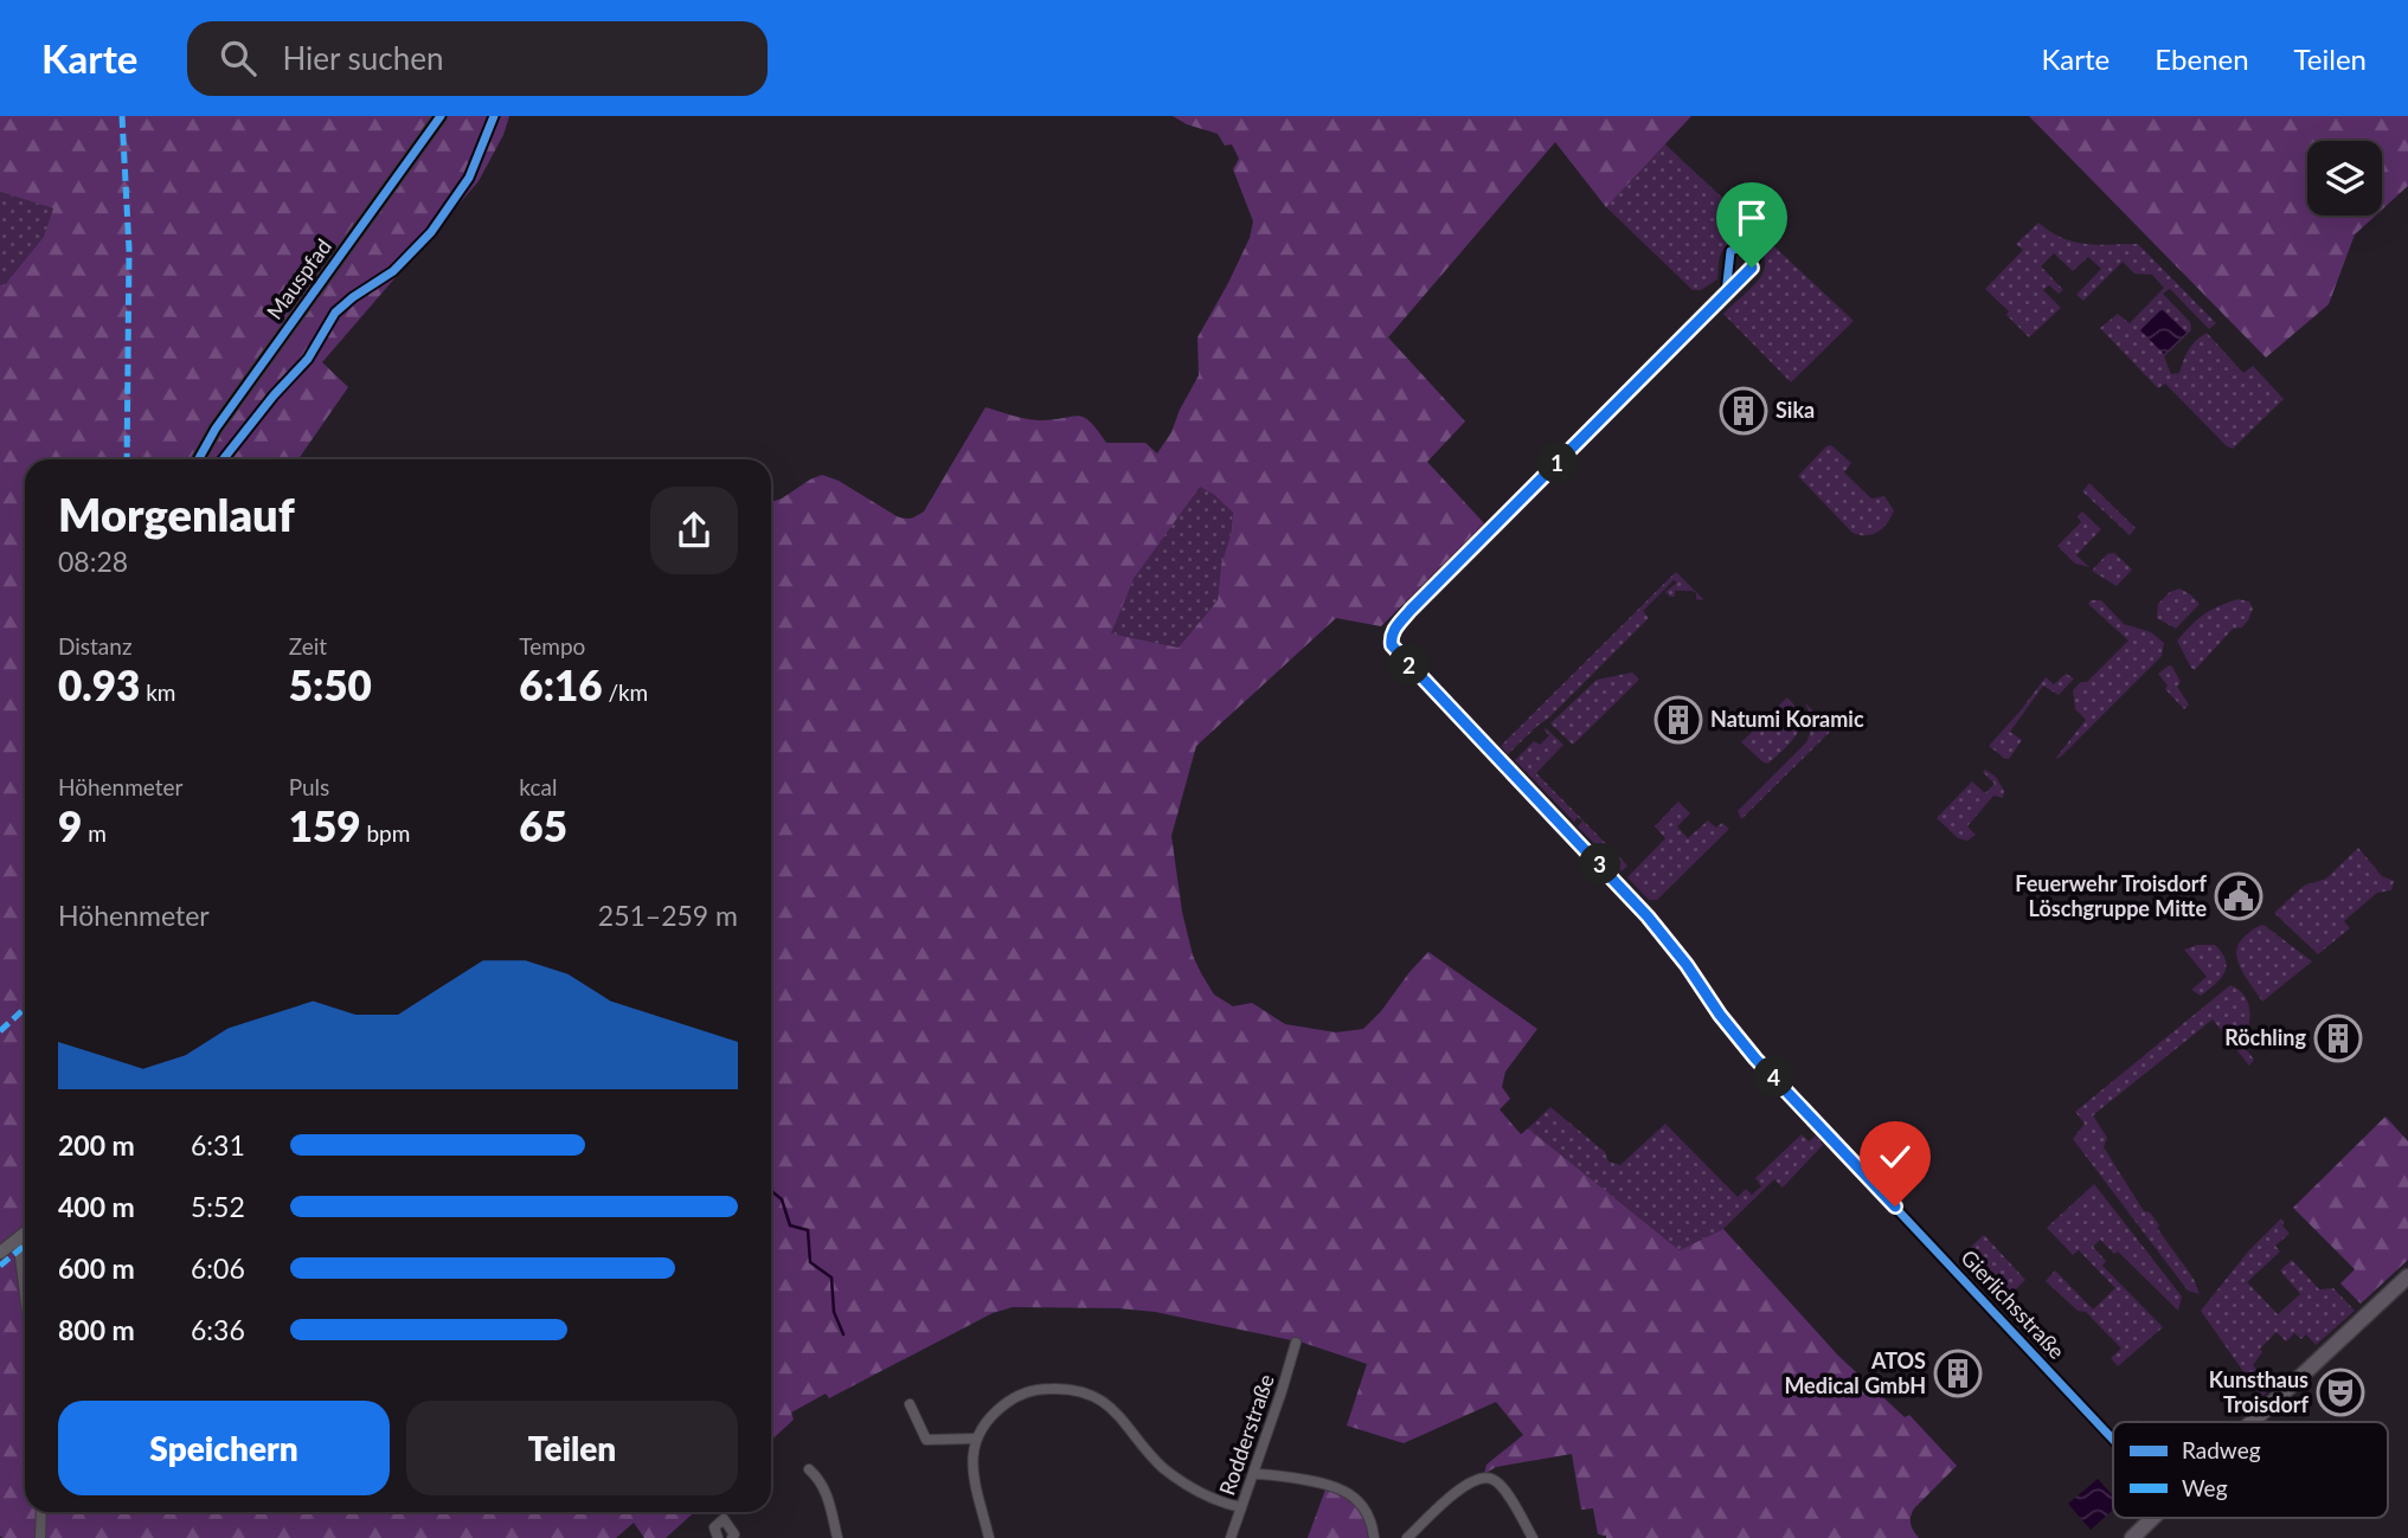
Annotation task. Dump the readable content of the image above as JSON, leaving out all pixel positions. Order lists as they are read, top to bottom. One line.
{"streets":{"street":["Mauspfad","Gierlichsstraße","Rodderstraße"]},"places":{"building":["Sika","Natumi Koramic","Röchling","ATOS Medical GmbH"],"public building":["Feuerwehr Troisdorf Löschgruppe Mitte"],"theatre":["Kunsthaus Troisdorf"]},"legend":["Radweg","Weg"],"page":{"header":"Karte","search":"Hier suchen","nav":["Karte","Ebenen","Teilen"],"pins":["1","2","3","4"],"heading":["Morgenlauf","08:28"],"stats":[["Distanz","0.93 km"],["Zeit","5:50"],["Tempo","6:16 /km"],["Höhenmeter","9 m"],["Puls","159 bpm"],["kcal","65"]],"chart":["Höhenmeter","251–259 m"],"list":[{"name":"200 m","note":"6:31"},{"name":"400 m","note":"5:52"},{"name":"600 m","note":"6:06"},{"name":"800 m","note":"6:36"}],"buttons":["Speichern","Teilen"]}}
